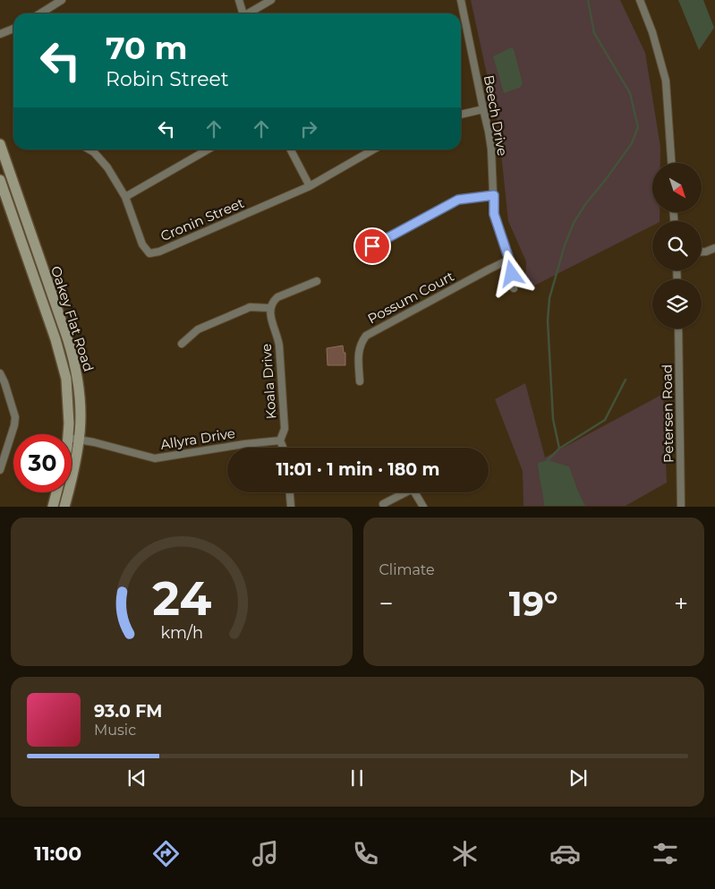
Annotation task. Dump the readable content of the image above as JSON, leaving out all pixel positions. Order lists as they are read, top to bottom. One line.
{"streets":{"main road":["Oakey Flat Road"],"street":["Beech Drive","Cronin Street","Possum Court","Koala Drive","Petersen Road","Allyra Drive"]},"crossings":[["Beech Drive","Possum Court"],["Oakey Flat Road","Allyra Drive"],["Koala Drive","Allyra Drive"]],"north":"bottom right","page":{"turn":["70 m","Robin Street"],"limit":"30","trip":"11:01 · 1 min · 180 m","tile":"Climate","heat":["−","19°","+"],"song":["93.0 FM","Music"],"tabs":"11:00","gauge":["24","km/h"]}}
